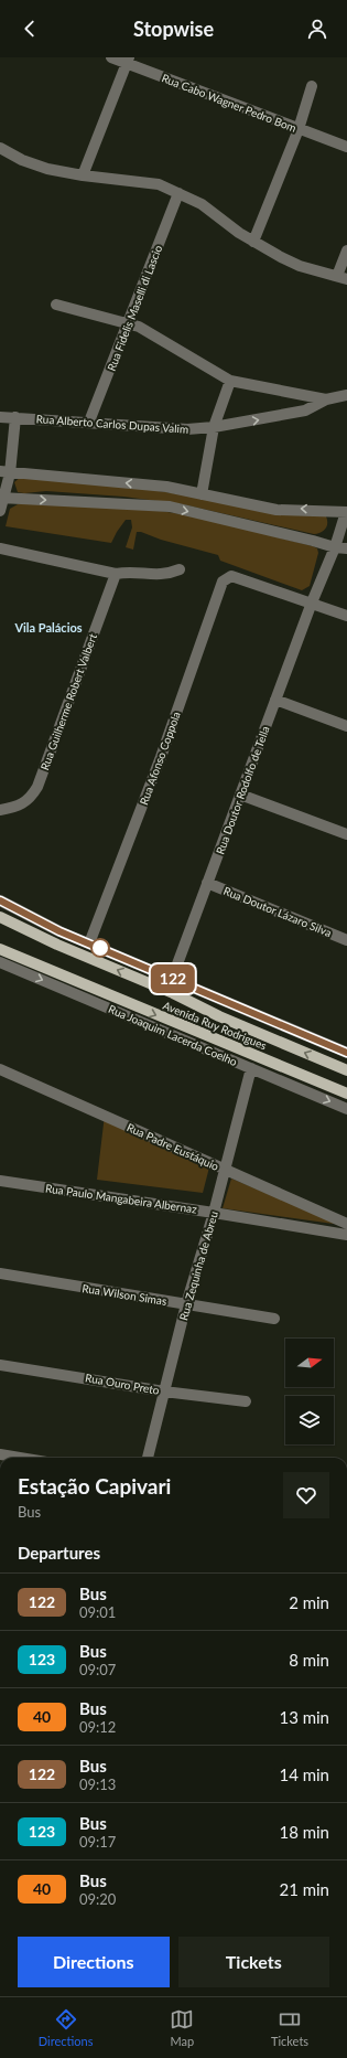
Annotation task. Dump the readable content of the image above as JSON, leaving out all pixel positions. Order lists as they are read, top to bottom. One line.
{"streets":{"main road":["Avenida Ruy Rodrigues"],"street":["Rua Cabo Wagner Pedro Bom","Rua Fidelis Maselli di Lascio","Rua Alberto Carlos Dupas Valim","Rua Guilherme Robert Valbert","Rua Afonso Coppola","Rua Doutor Rodolfo de Tella","Rua Doutor Lázaro Silva","Rua Joaquim Lacerda Coelho","Rua Padre Eustáquio","Rua Paulo Mangabeira Albernaz","Rua Zequinha de Abreu","Rua Wilson Simas","Rua Ouro Preto"]},"crossings":[["Rua Fidelis Maselli di Lascio","Rua Alberto Carlos Dupas Valim"],["Rua Afonso Coppola","Rua Doutor Rodolfo de Tella"],["Rua Doutor Rodolfo de Tella","Rua Doutor Lázaro Silva"],["Rua Joaquim Lacerda Coelho","Rua Zequinha de Abreu"],["Rua Padre Eustáquio","Rua Zequinha de Abreu"],["Rua Paulo Mangabeira Albernaz","Rua Zequinha de Abreu"],["Rua Zequinha de Abreu","Rua Wilson Simas"],["Rua Zequinha de Abreu","Rua Ouro Preto"]],"districts":["Vila Palácios"],"lines":["bus line 122"],"north":"right","page":{"header":"Stopwise","on_map":"122","heading":[["Estação Capivari","Bus"],"Departures"],"list":[{"mark":"122","name":"Bus","note":"09:01","value":"2 min"},{"mark":"123","name":"Bus","note":"09:07","value":"8 min"},{"mark":"40","name":"Bus","note":"09:12","value":"13 min"},{"mark":"122","name":"Bus","note":"09:13","value":"14 min"},{"mark":"123","name":"Bus","note":"09:17","value":"18 min"},{"mark":"40","name":"Bus","note":"09:20","value":"21 min"}],"buttons":["Directions","Tickets"],"tabs":["Directions","Map","Tickets"]}}
